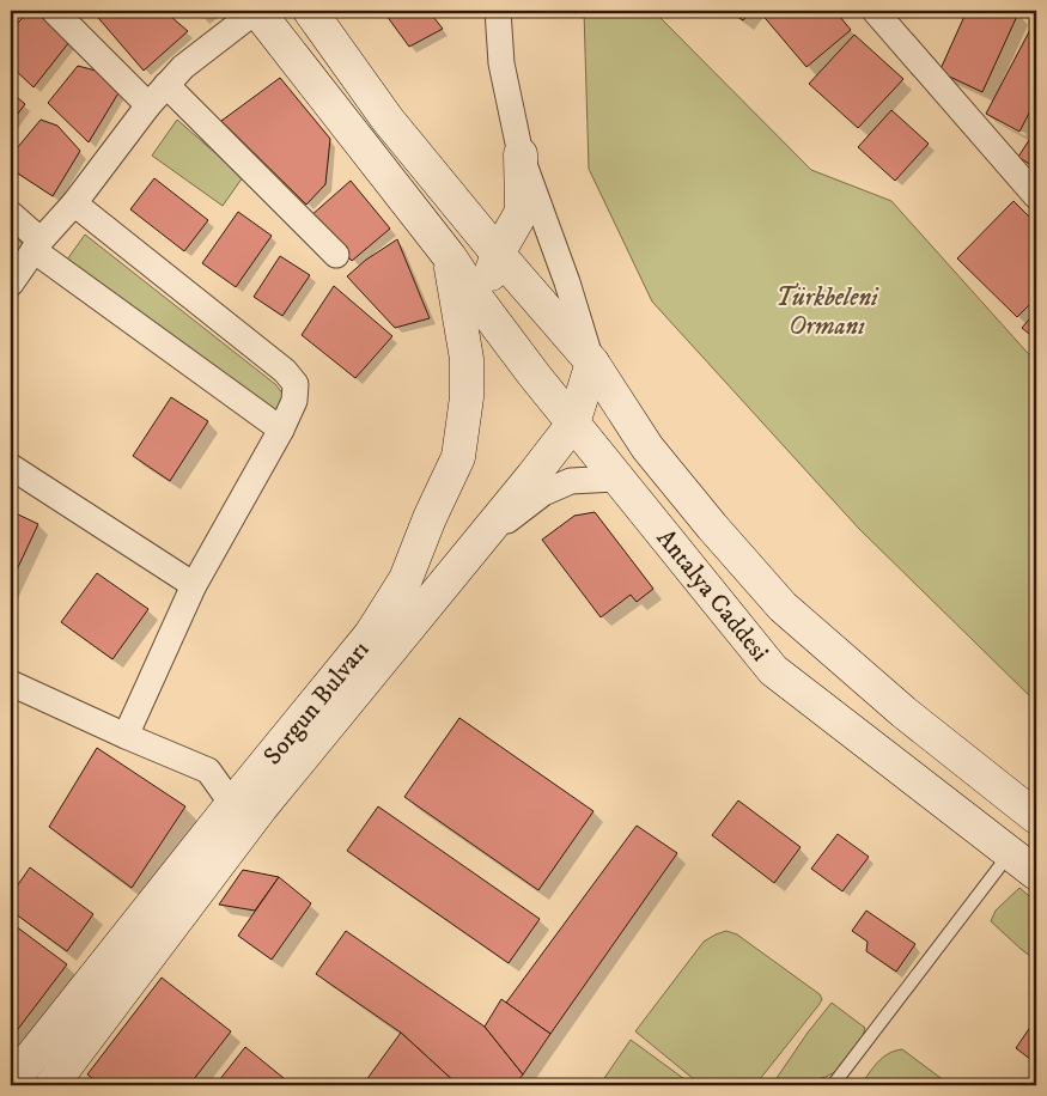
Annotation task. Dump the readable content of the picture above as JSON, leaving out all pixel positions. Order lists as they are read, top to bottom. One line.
{"streets":{"main road":["Antalya Caddesi","Sorgun Bulvarı"]},"crossings":[["Antalya Caddesi","Sorgun Bulvarı"]],"parks":["Türkbeleni Ormanı"]}
